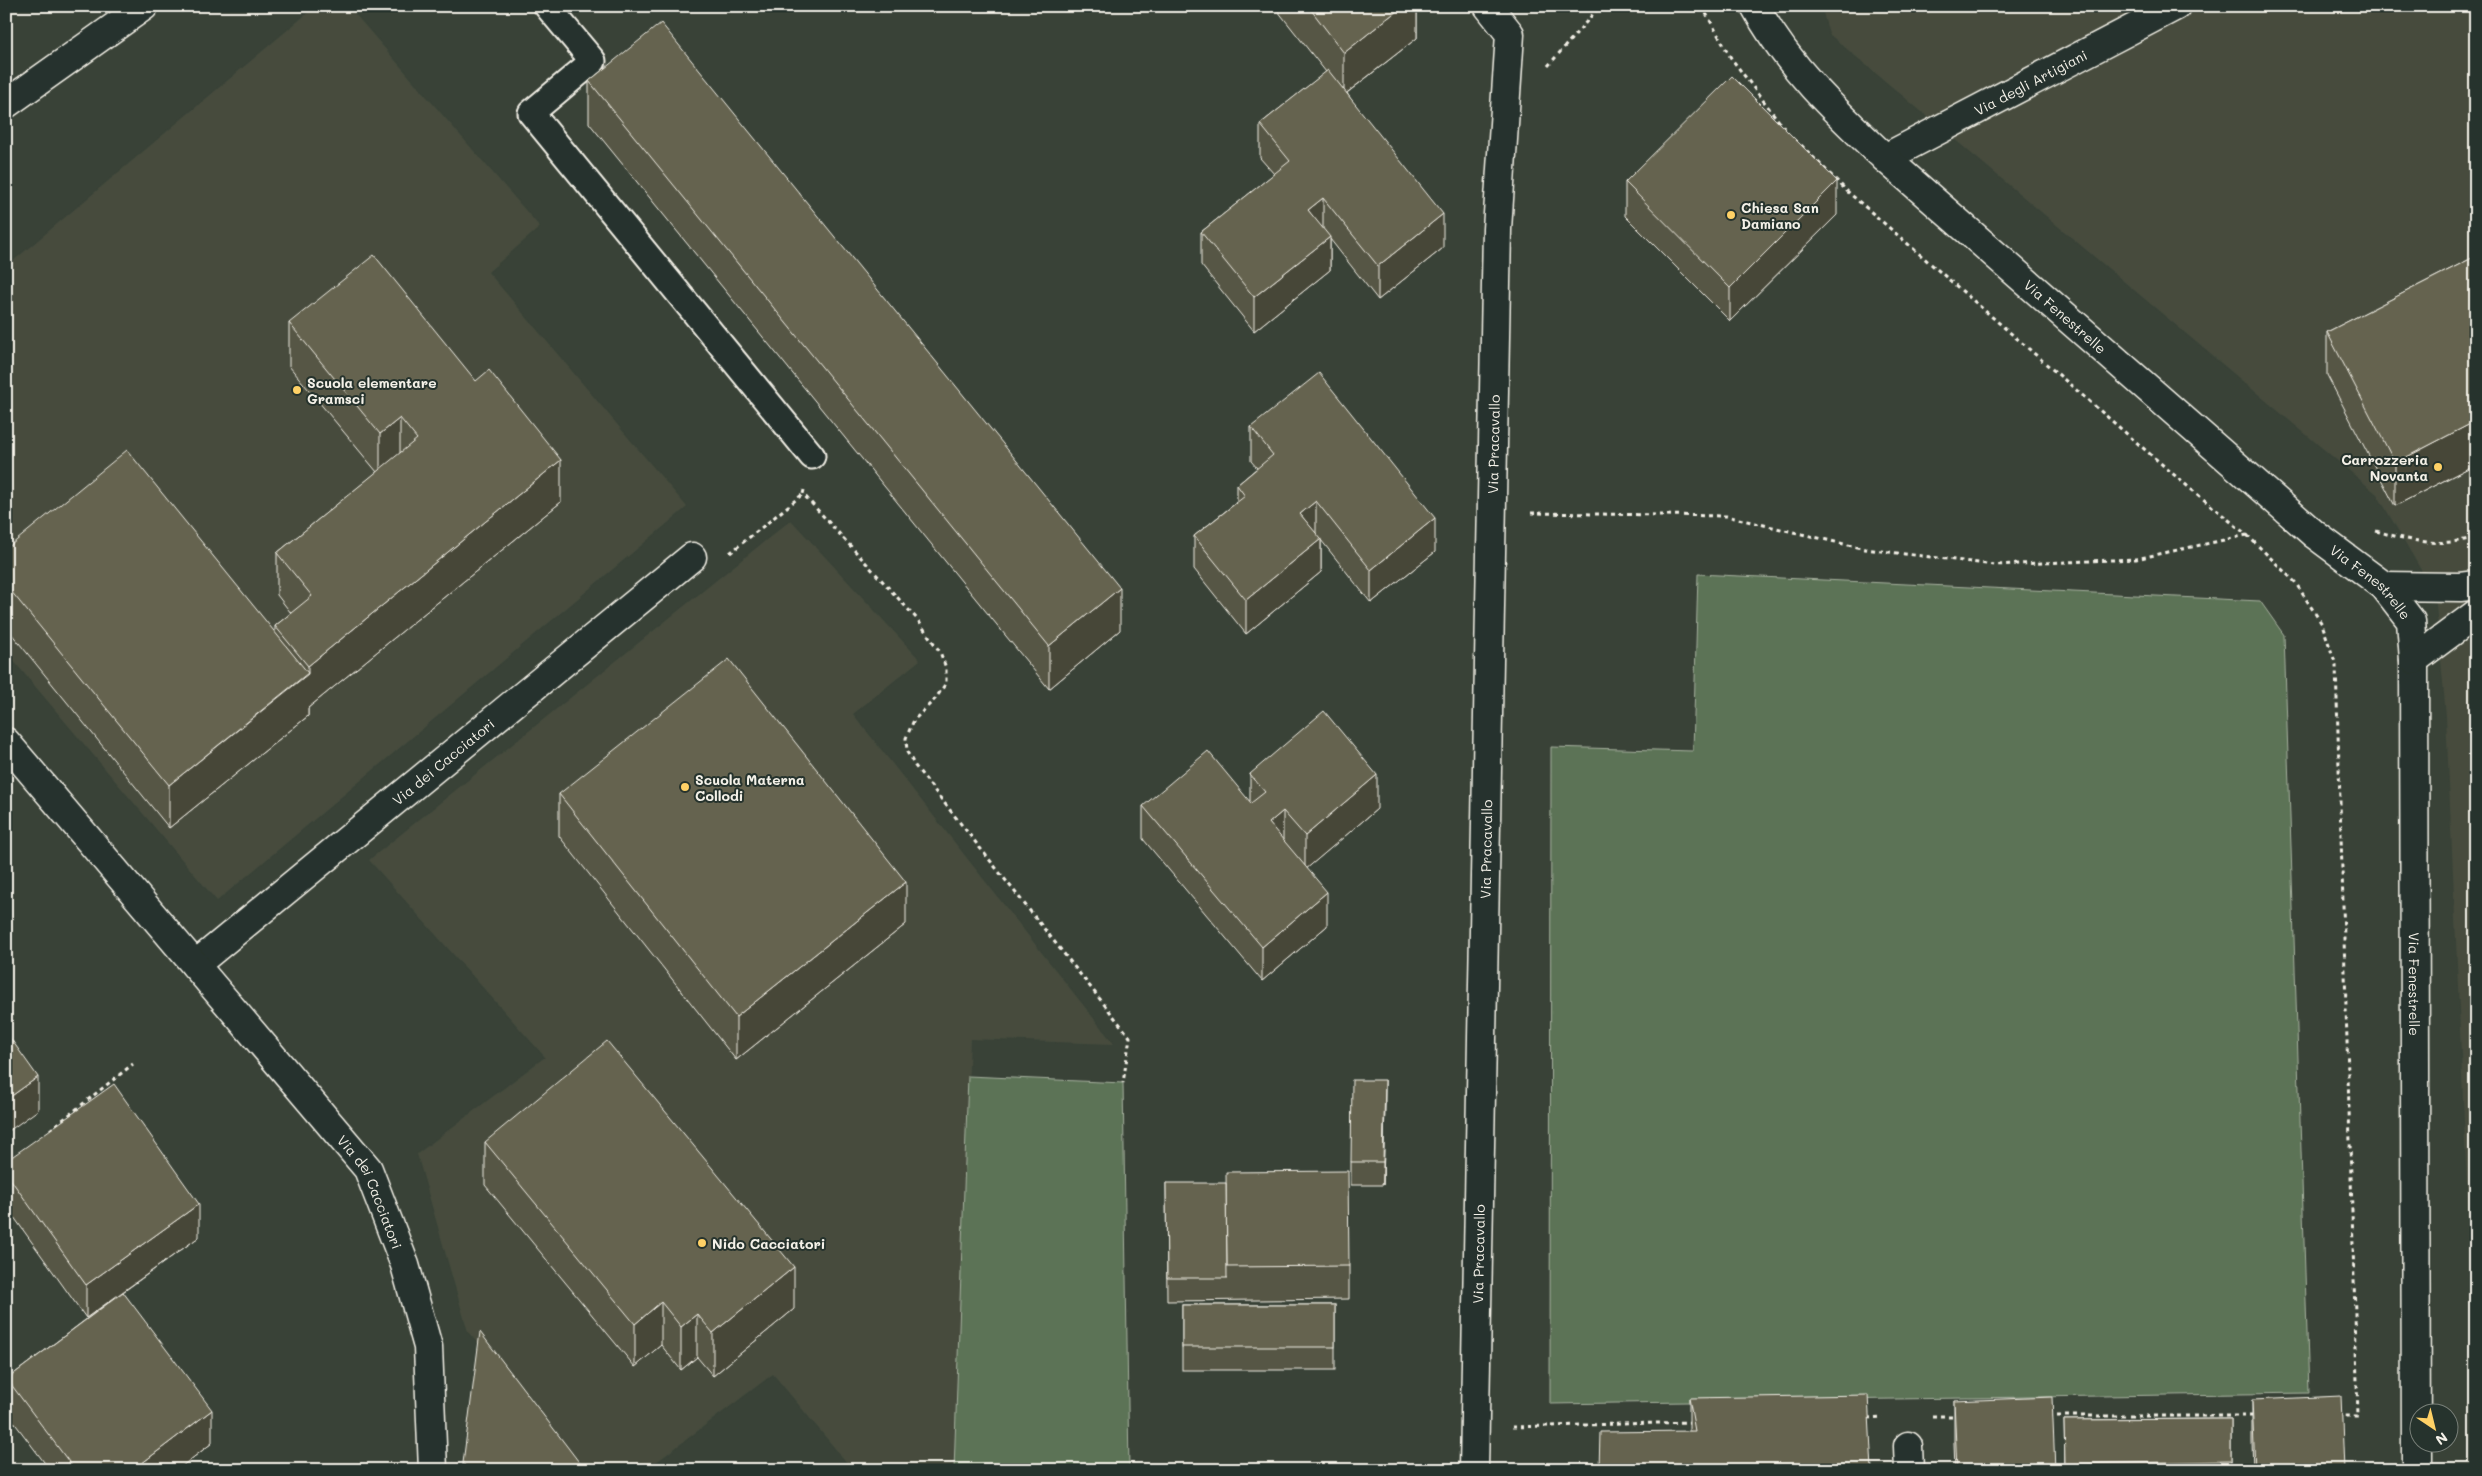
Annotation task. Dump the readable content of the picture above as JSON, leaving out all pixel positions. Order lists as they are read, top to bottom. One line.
{"streets":{"street":["Via degli Artigiani","Via Fenestrelle","Via Pracavallo","Via dei Cacciatori"]},"crossings":[["Via degli Artigiani","Via Fenestrelle"]],"places":["Chiesa San Damiano","Scuola elementare Gramsci","Carrozzeria Novanta","Scuola Materna Collodi","Nido Cacciatori"],"north":"bottom right"}
